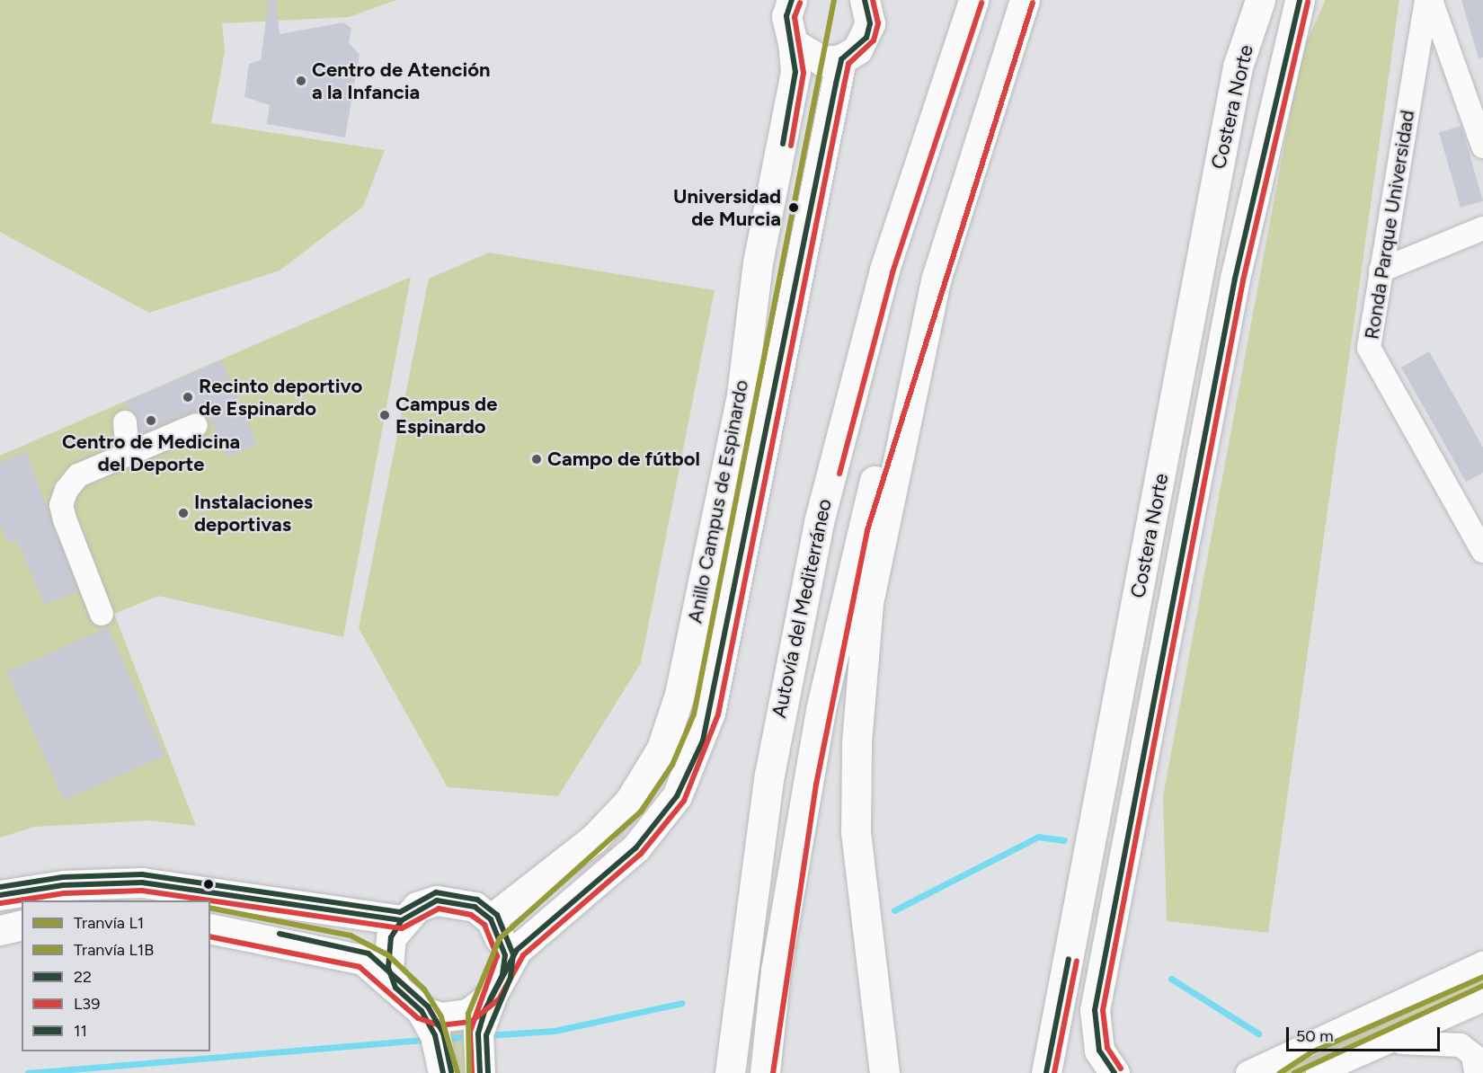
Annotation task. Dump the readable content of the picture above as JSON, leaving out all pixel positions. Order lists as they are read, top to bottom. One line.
{"streets":{"main road":["Costera Norte","Anillo Campus de Espinardo","Autovía del Mediterráneo"],"street":["Ronda Parque Universidad"]},"places":["Centro de Atención a la Infancia","Universidad de Murcia","Recinto deportivo de Espinardo","Campus de Espinardo","Centro de Medicina del Deporte","Campo de fútbol","Instalaciones deportivas"],"lines":["tram line L1","transit line 22","transit line L39","transit line 11","tram line L1B"],"legend":["Tranvía L1","Tranvía L1B","22","L39","11"],"scale_bar":"50 m"}
